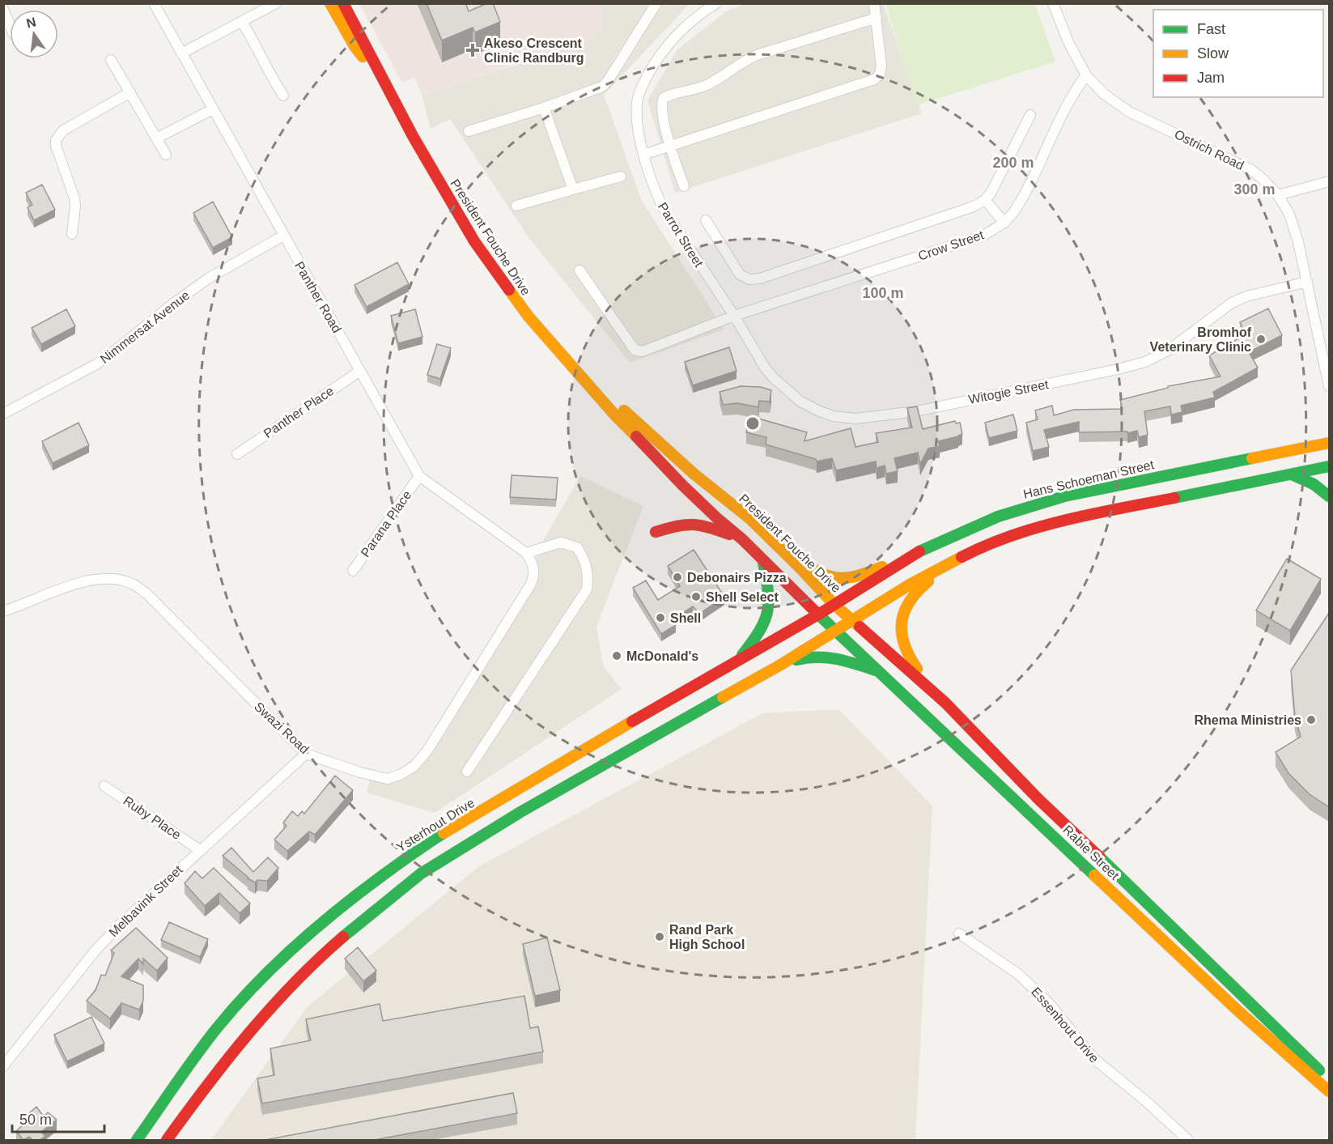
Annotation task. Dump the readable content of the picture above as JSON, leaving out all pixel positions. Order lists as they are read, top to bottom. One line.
{"streets":{"main road":["President Fouche Drive","Hans Schoeman Street","Ysterhout Drive","Rabie Street"],"street":["Ostrich Road","Parrot Street","Crow Street","Panther Road","Nimmersat Avenue","Witogie Street","Panther Place","Parana Place","Swazi Road","Ruby Place","Melbavink Street","Essenhout Drive"]},"crossings":[["Ostrich Road","Crow Street"],["Ostrich Road","Witogie Street"],["Parrot Street","Crow Street"],["Parrot Street","Witogie Street"],["President Fouche Drive","Hans Schoeman Street"],["President Fouche Drive","Ysterhout Drive"],["President Fouche Drive","Rabie Street"],["Crow Street","Witogie Street"],["Panther Road","Nimmersat Avenue"],["Panther Road","Panther Place"],["Panther Road","Parana Place"],["Panther Road","Swazi Road"],["Hans Schoeman Street","Ysterhout Drive"],["Swazi Road","Melbavink Street"],["Ruby Place","Melbavink Street"]],"places":{"health":["Akeso Crescent Clinic Randburg"],"other":["Bromhof Veterinary Clinic","Debonairs Pizza","Shell Select","Shell","McDonald's","Rhema Ministries","Rand Park High School"]},"legend":["Fast","Slow","Jam"],"scale_bar":"50 m","north":"top","rings":["200 m","300 m","100 m"]}
